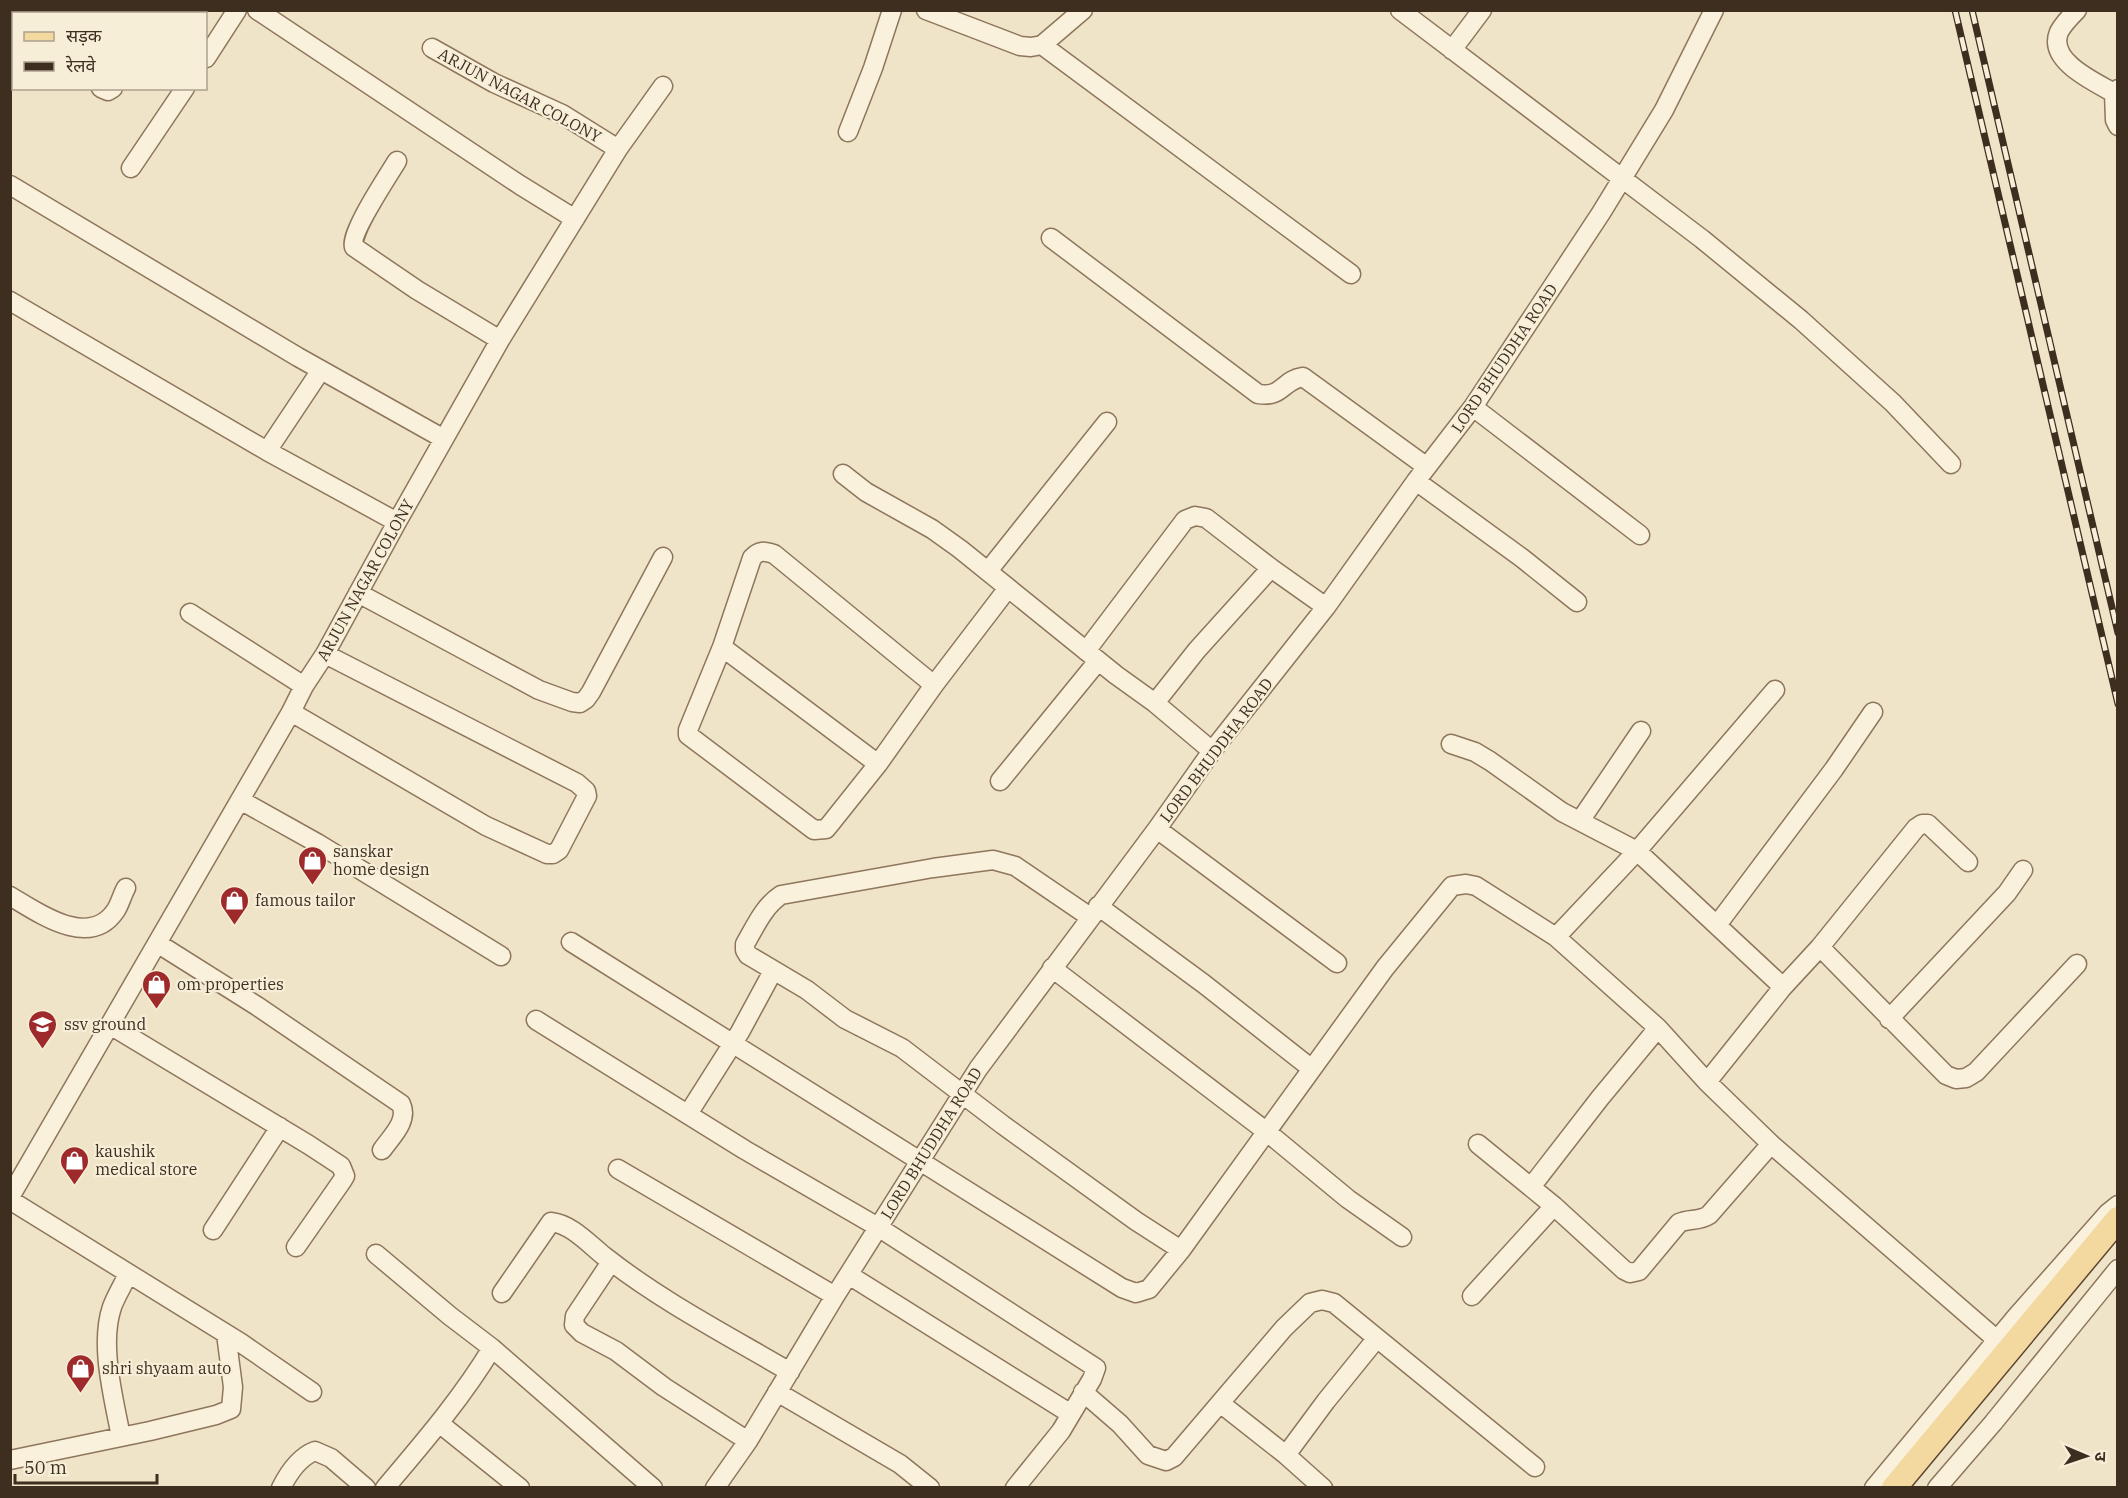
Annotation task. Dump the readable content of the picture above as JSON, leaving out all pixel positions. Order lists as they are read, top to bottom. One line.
{"streets":{"street":["ARJUN NAGAR COLONY","LORD BHUDDHA ROAD"]},"places":{"shop":["sanskar home design","famous tailor","om properties","kaushik medical store","shri shyaam auto"],"school or university":["ssv ground"]},"legend":["सड़क","रेलवे"],"scale_bar":"50 m","north":"right"}
